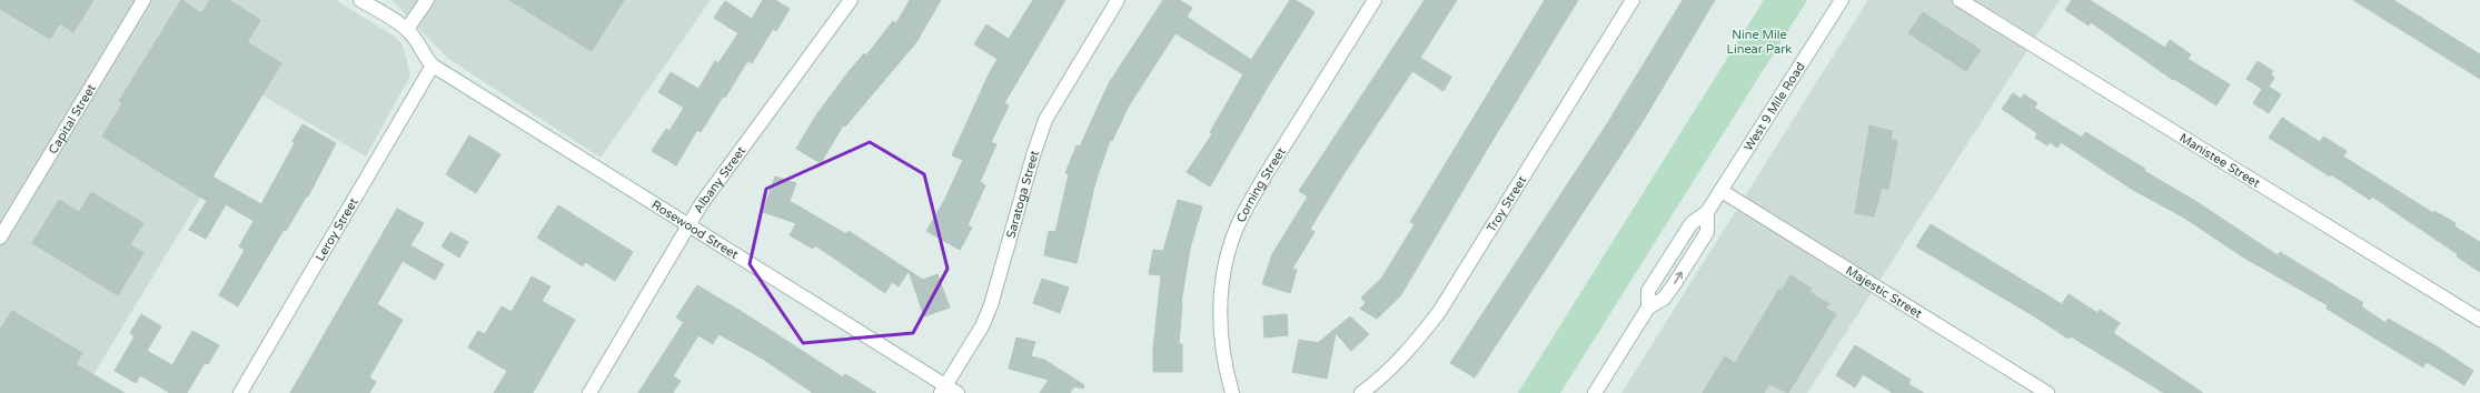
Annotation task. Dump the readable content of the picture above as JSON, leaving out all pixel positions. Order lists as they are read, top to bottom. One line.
{"streets":{"street":["West 9 Mile Road","Capital Street","Manistee Street","Albany Street","Corning Street","Saratoga Street","Troy Street","Leroy Street","Rosewood Street","Majestic Street"]},"crossings":[["West 9 Mile Road","Majestic Street"],["Albany Street","Rosewood Street"],["Saratoga Street","Rosewood Street"],["Leroy Street","Rosewood Street"]],"parks":["Nine Mile Linear Park"]}
